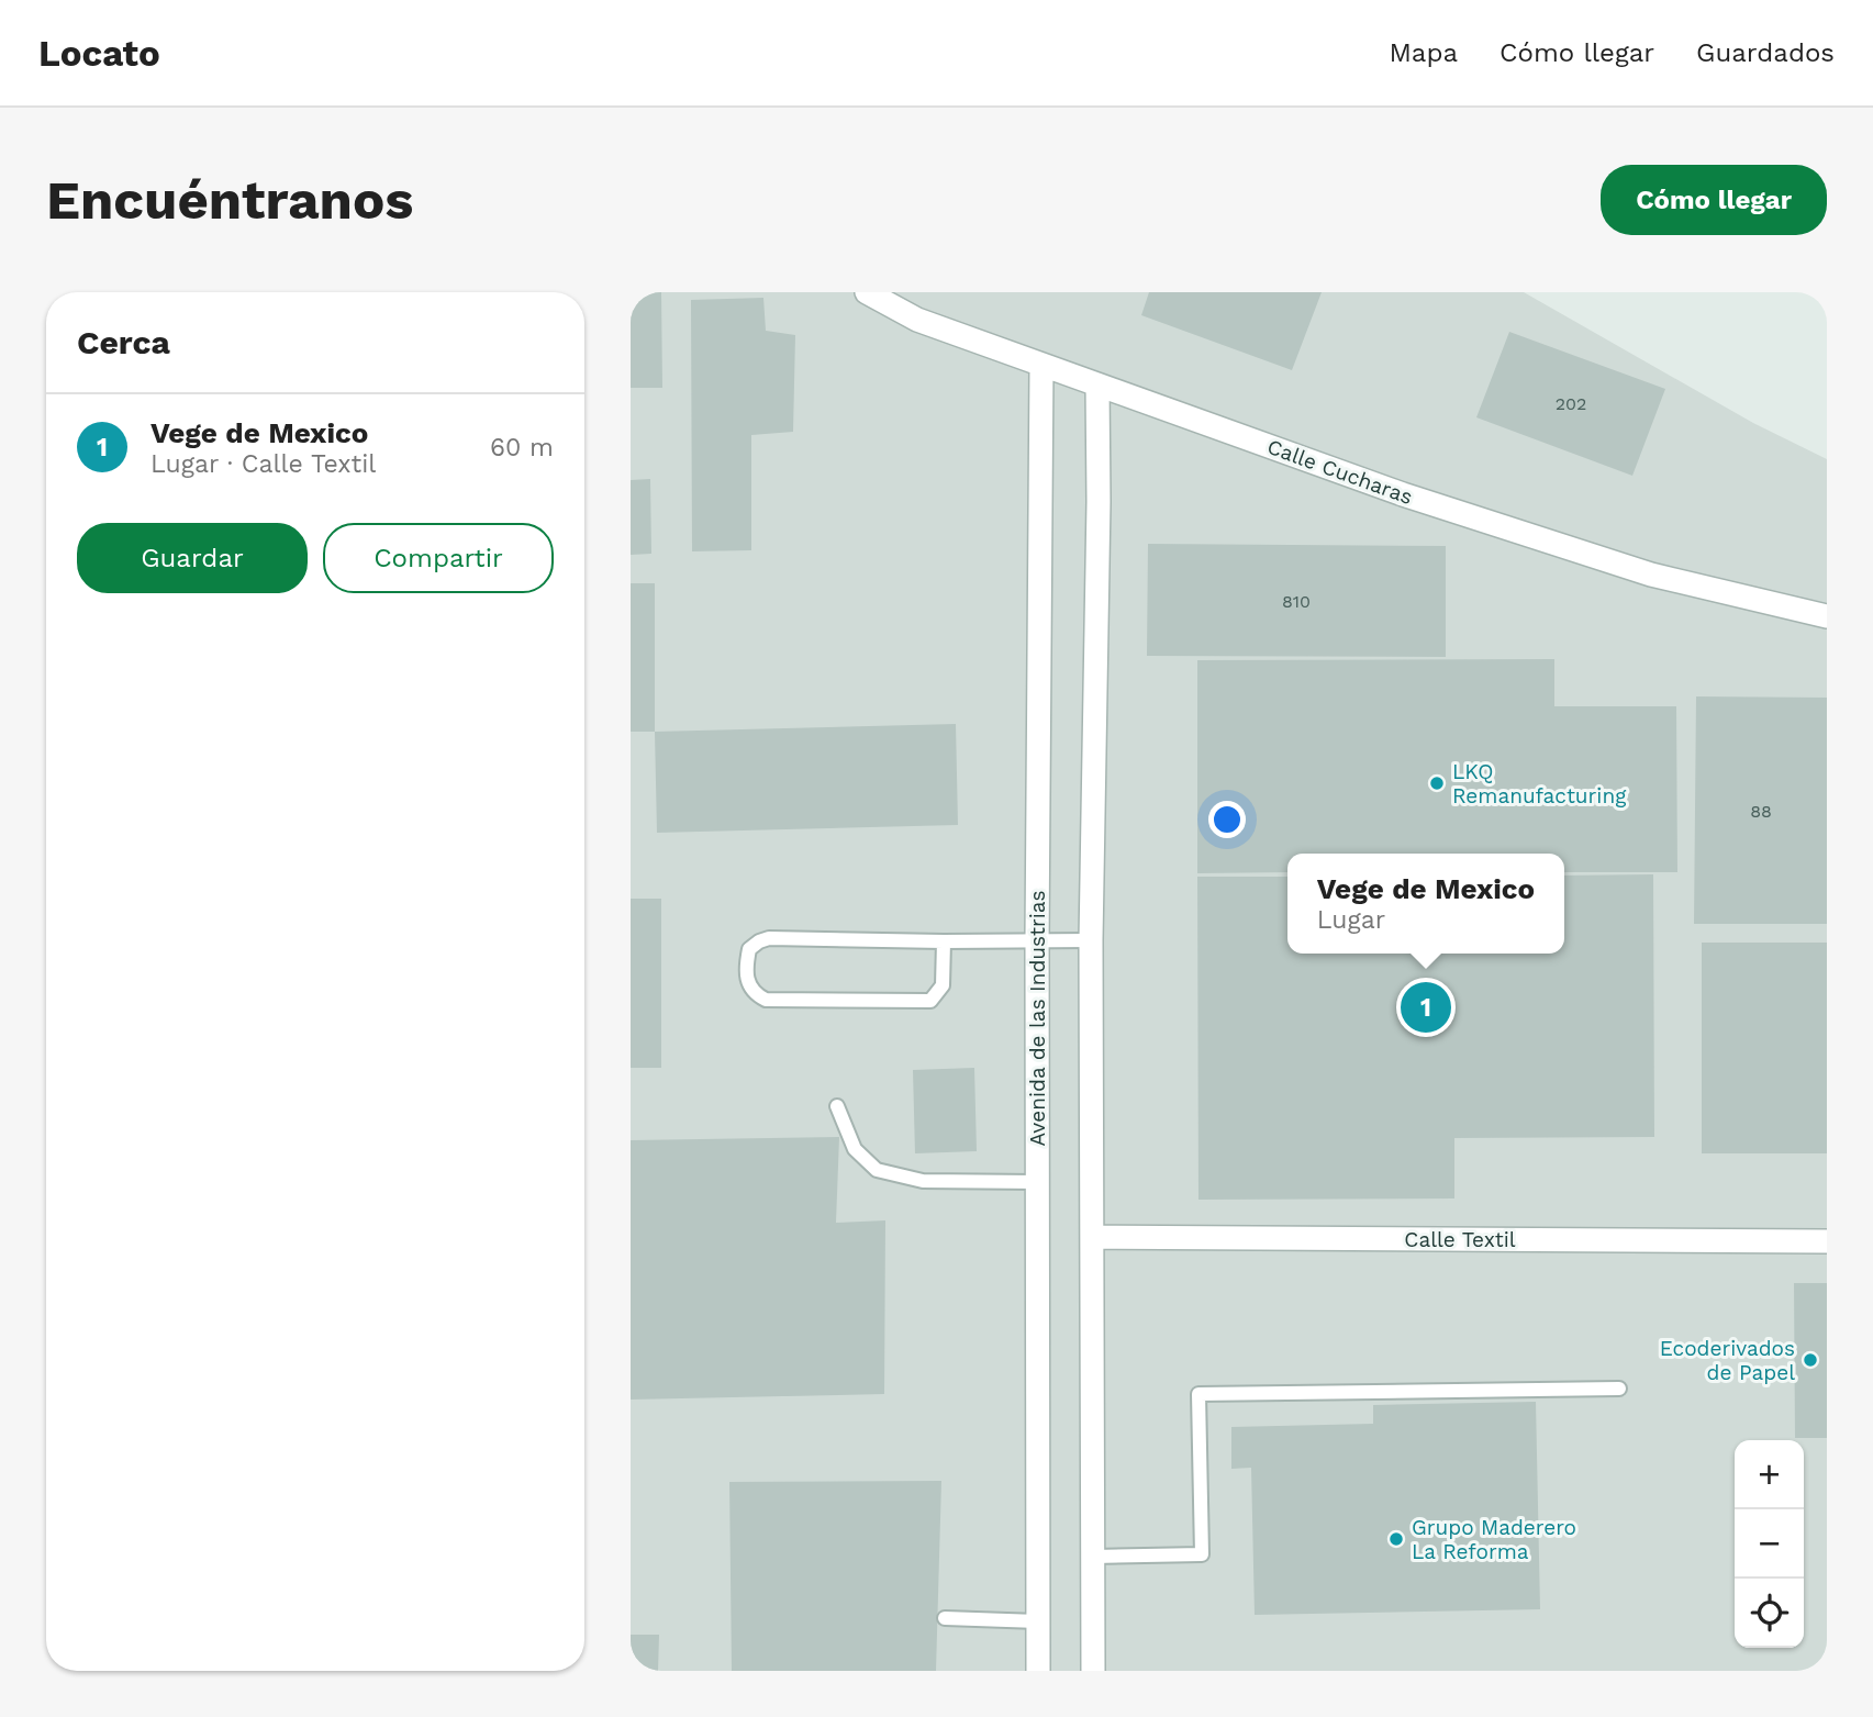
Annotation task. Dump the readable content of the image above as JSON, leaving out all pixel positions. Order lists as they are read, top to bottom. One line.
{"streets":{"street":["Calle Cucharas","Avenida de las Industrias","Calle Textil"]},"crossings":[["Calle Cucharas","Avenida de las Industrias"]],"places":["LKQ Remanufacturing","Ecoderivados de Papel","Grupo Maderero La Reforma"],"house_numbers":["202","810","88"],"page":{"header":"Locato","nav":["Mapa","Cómo llegar","Guardados"],"buttons":["Cómo llegar",["Guardar","Compartir"]],"title":"Encuéntranos","heading":"Cerca","list":[{"mark":"1","name":"Vege de Mexico","note":"Lugar · Calle Textil","value":"60 m"}],"popup":["Vege de Mexico","Lugar"],"pins":"1","map_buttons":["+","−"]}}
